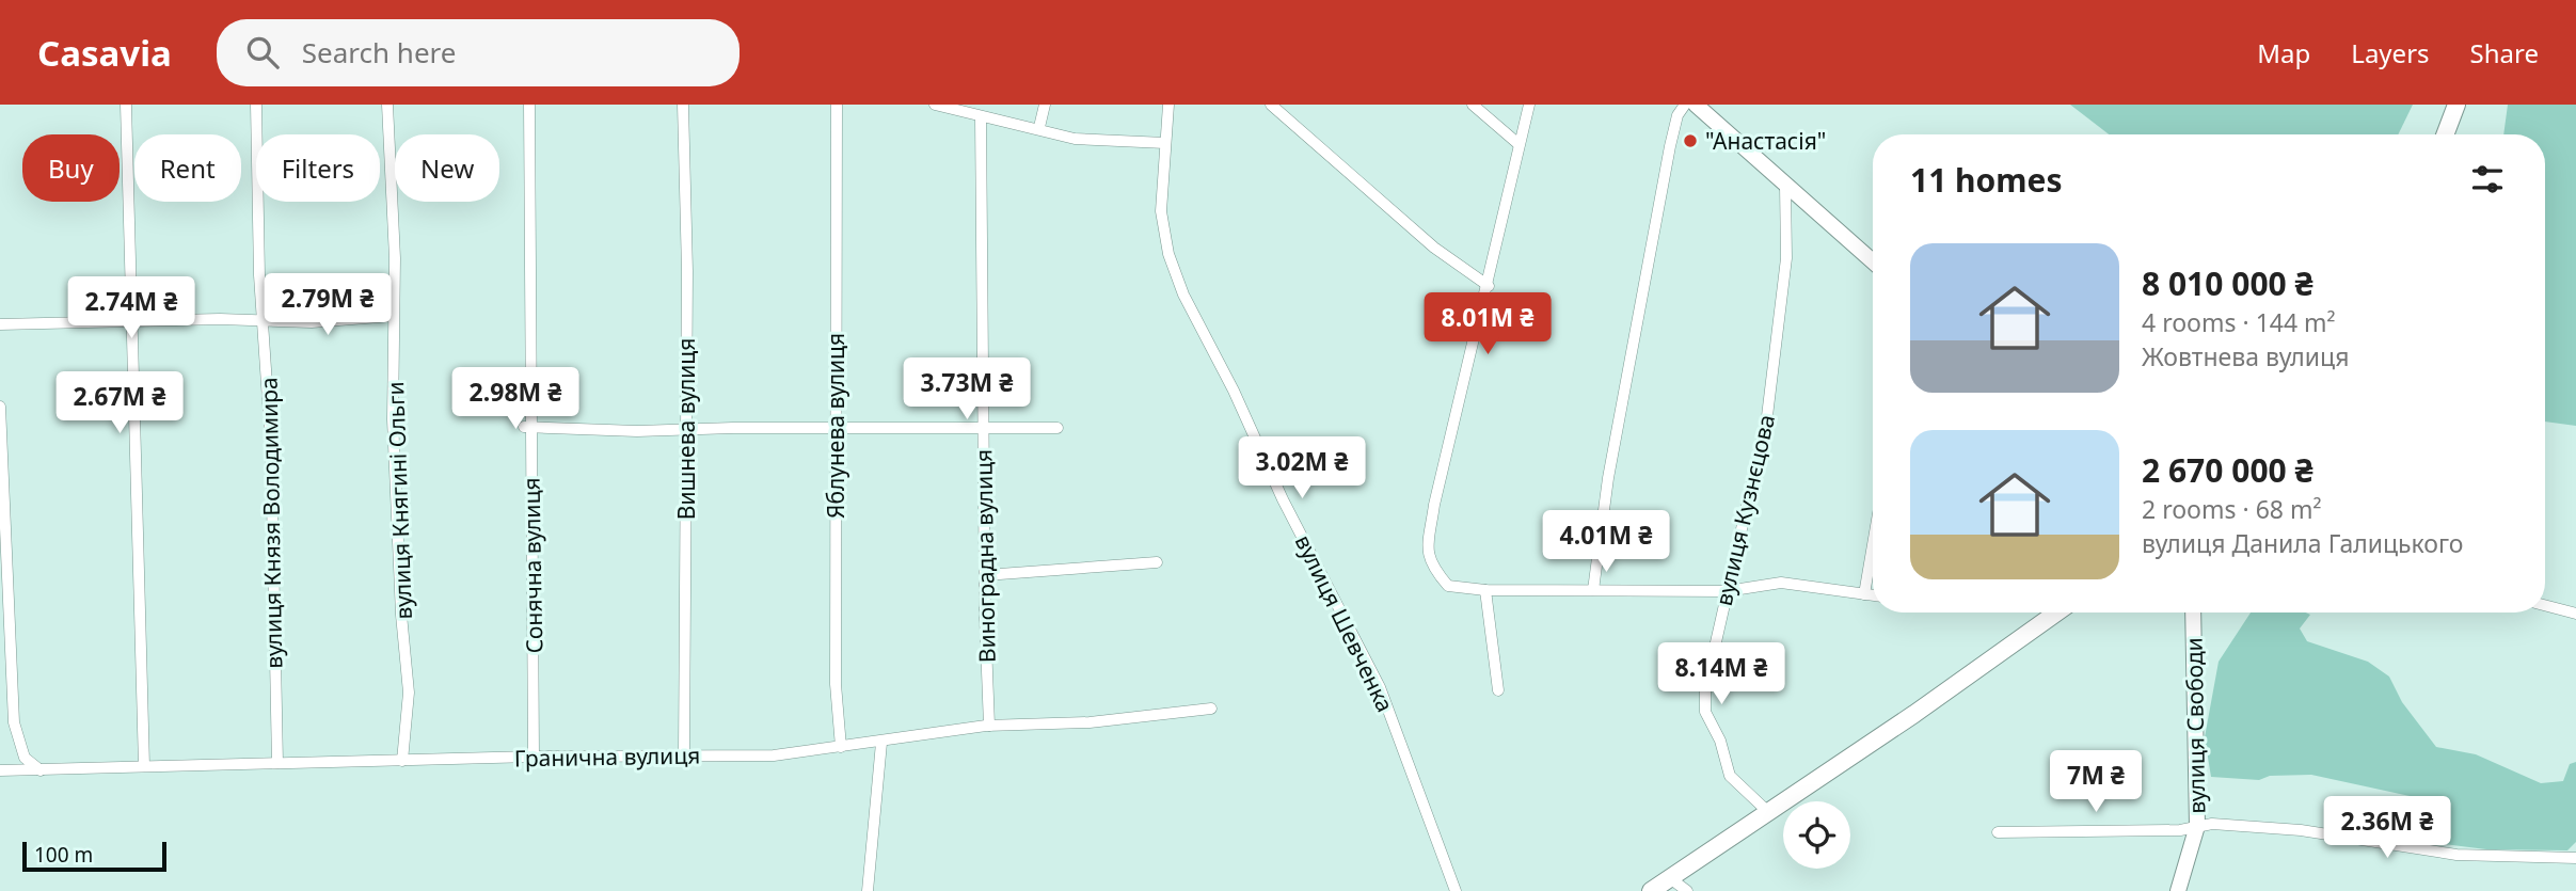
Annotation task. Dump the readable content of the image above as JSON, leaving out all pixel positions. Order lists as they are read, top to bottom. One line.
{"streets":{"main road":["вулиця Свободи"],"street":["Яблунева вулиця","Вишнева вулиця","вулиця Княгині Ольги","вулиця Кузнєцова","вулиця Князя Володимира","Виноградна вулиця","Сонячна вулиця","вулиця Шевченка","Гранична вулиця"]},"crossings":[["Яблунева вулиця","Гранична вулиця"],["Вишнева вулиця","Гранична вулиця"],["вулиця Княгині Ольги","Гранична вулиця"],["вулиця Князя Володимира","Гранична вулиця"],["Виноградна вулиця","Гранична вулиця"],["Сонячна вулиця","Гранична вулиця"]],"places":["\"Анастасія\""],"scale_bar":"100 m","page":{"header":"Casavia","search":"Search here","nav":["Map","Layers","Share"],"chip":["Buy","Rent","Filters","New"],"heading":"11 homes","list":[{"name":"8 010 000 ₴","note":"4 rooms · 144 m² · Жовтнева вулиця"},{"name":"2 670 000 ₴","note":"2 rooms · 68 m² · вулиця Данила Галицького"}],"price":["2.79M ₴","2.74M ₴","8.01M ₴","3.73M ₴","2.98M ₴","2.67M ₴","3.02M ₴","4.01M ₴","8.14M ₴","7M ₴","2.36M ₴"],"scale":"100 m"}}
